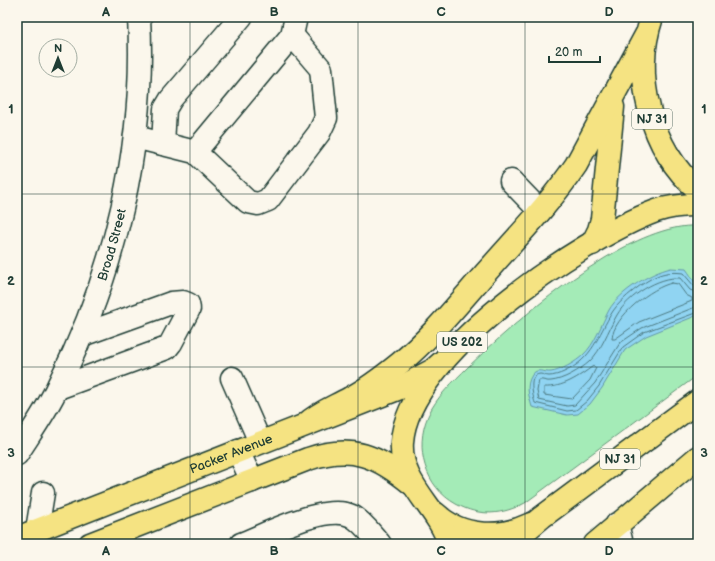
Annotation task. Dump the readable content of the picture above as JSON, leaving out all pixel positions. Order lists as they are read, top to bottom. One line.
{"streets":{"main road":["NJ 31","US 202","Packer Avenue"],"street":["Broad Street"]},"crossings":[["NJ 31","US 202"],["US 202","Packer Avenue"]],"scale_bar":"20 m","north":"top","grid":{"columns":["A","B","C","D"],"rows":["1","2","3"]}}
